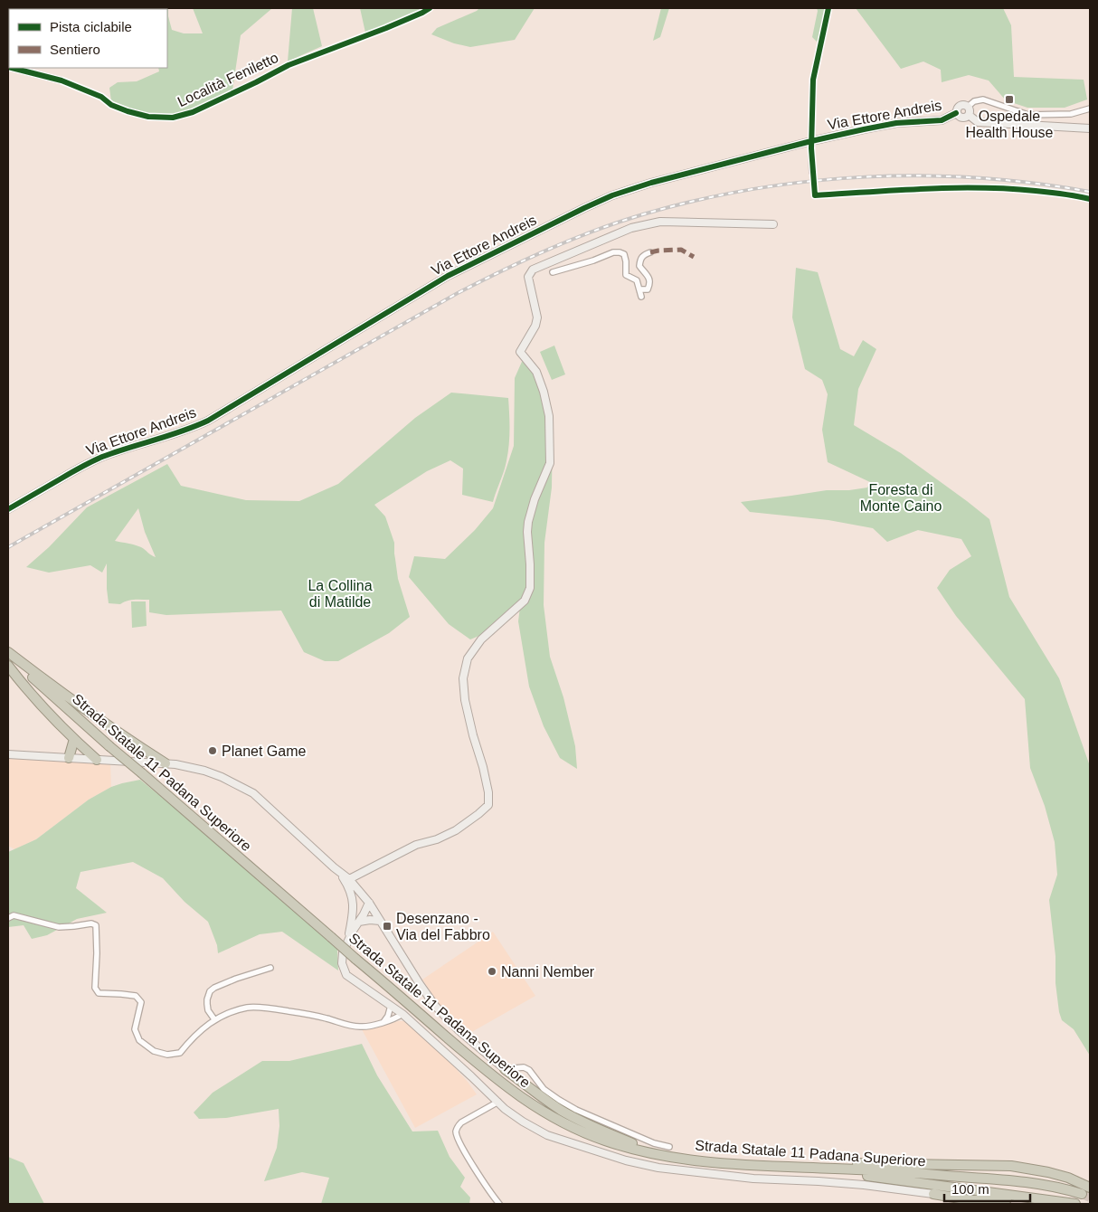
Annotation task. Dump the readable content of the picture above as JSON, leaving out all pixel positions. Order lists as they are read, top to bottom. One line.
{"streets":{"highway":["Strada Statale 11 Padana Superiore"],"street":["Località Feniletto","Via Ettore Andreis"]},"parks":["Foresta di Monte Caino","La Collina di Matilde"],"places":{"transit":["Ospedale Health House","Desenzano - Via del Fabbro"],"other":["Planet Game","Nanni Nember"]},"legend":["Pista ciclabile","Sentiero"],"scale_bar":"100 m"}
